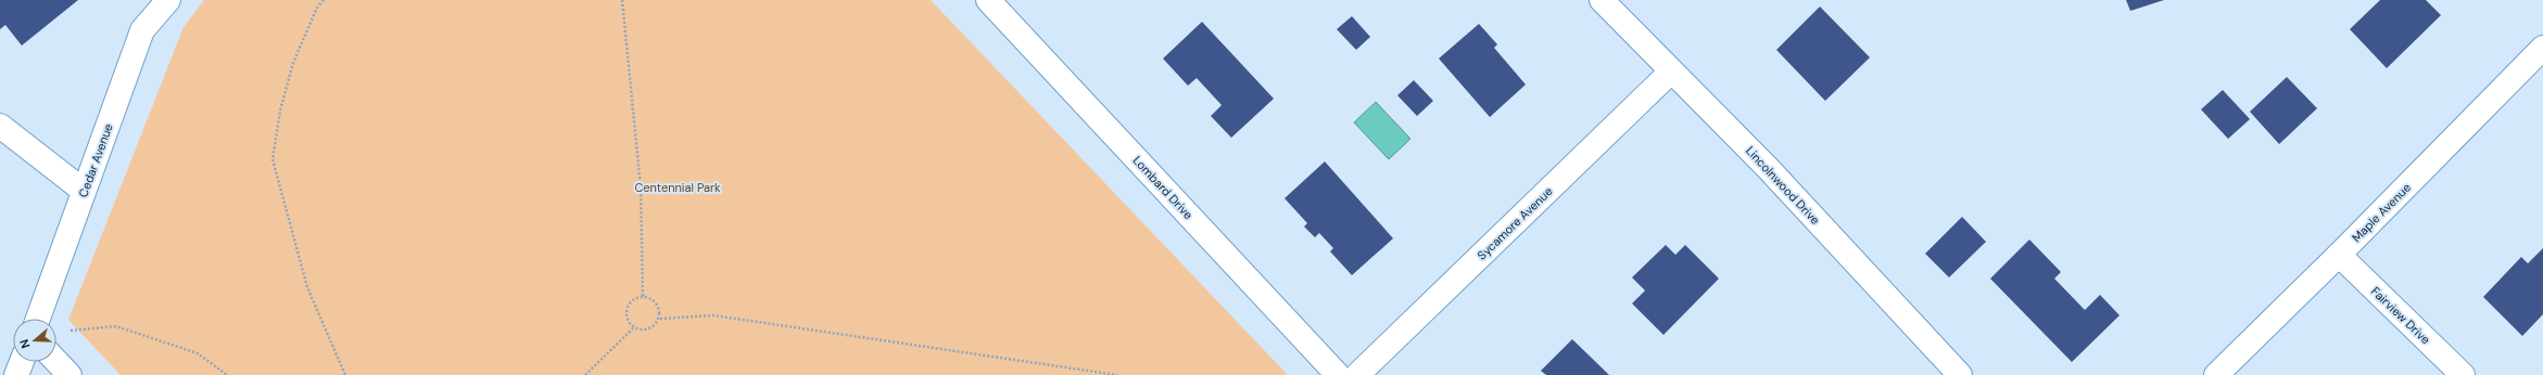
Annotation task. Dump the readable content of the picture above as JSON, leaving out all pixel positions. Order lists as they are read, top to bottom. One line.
{"streets":{"street":["Cedar Avenue","Lincolnwood Drive","Lombard Drive","Maple Avenue","Sycamore Avenue","Fairview Drive"]},"crossings":[["Lincolnwood Drive","Sycamore Avenue"],["Maple Avenue","Fairview Drive"]],"parks":["Centennial Park"],"north":"left"}
